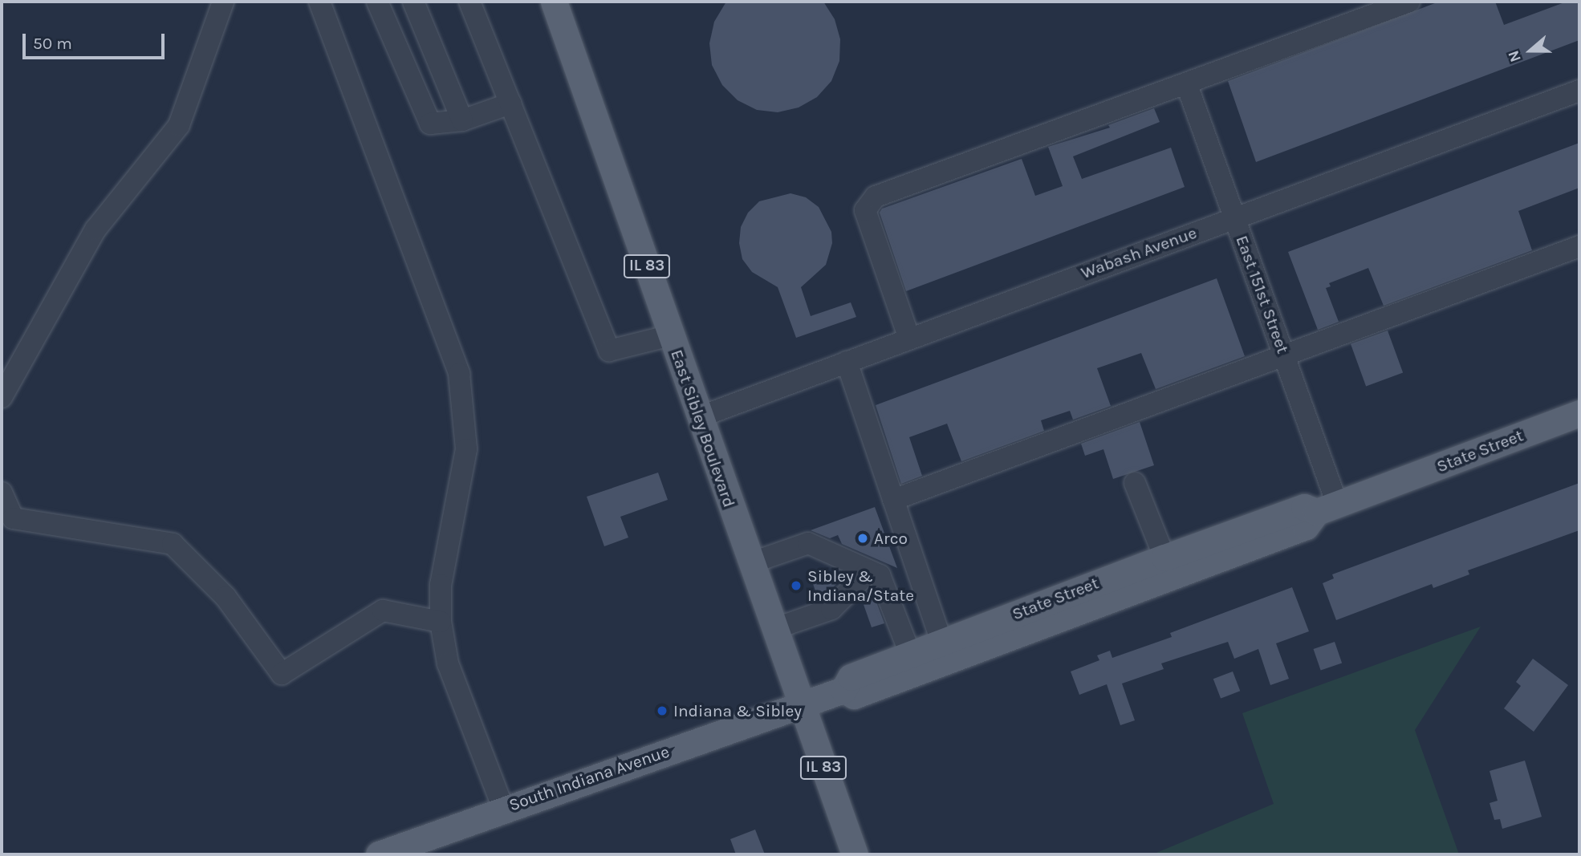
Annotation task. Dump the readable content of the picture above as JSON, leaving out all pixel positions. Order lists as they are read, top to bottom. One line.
{"streets":{"main road":["IL 83","East Sibley Boulevard","State Street","South Indiana Avenue"],"street":["Wabash Avenue","East 151st Street"]},"crossings":[["Wabash Avenue","East 151st Street"],["Wabash Avenue","East Sibley Boulevard"],["East 151st Street","State Street"],["East Sibley Boulevard","State Street"],["East Sibley Boulevard","South Indiana Avenue"],["State Street","South Indiana Avenue"]],"places":["Arco","Sibley & Indiana/State","Indiana & Sibley"],"scale_bar":"50 m","north":"left"}
